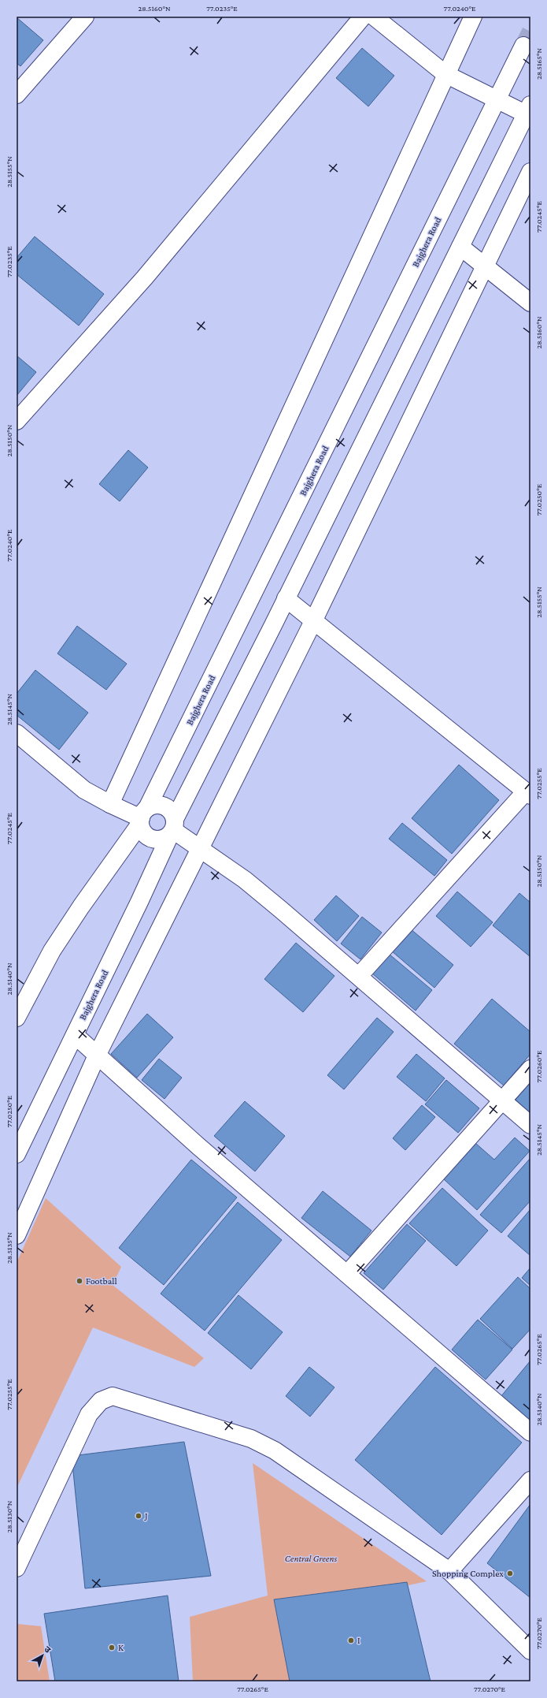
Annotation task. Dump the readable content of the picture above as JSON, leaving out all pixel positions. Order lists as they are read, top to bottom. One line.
{"streets":{"street":["Bajghera Road"]},"parks":["Central Greens"],"places":["Football","J","Shopping Complex","I","K"],"north":"top right","coordinates":["28.5160°N","77.0235°E","77.0240°E","28.5165°N","28.5155°N","77.0245°E","28.5150°N","77.0250°E","28.5145°N","77.0255°E","28.5140°N","77.0260°E","28.5135°N","77.0265°E","28.5130°N","77.0270°E"]}
